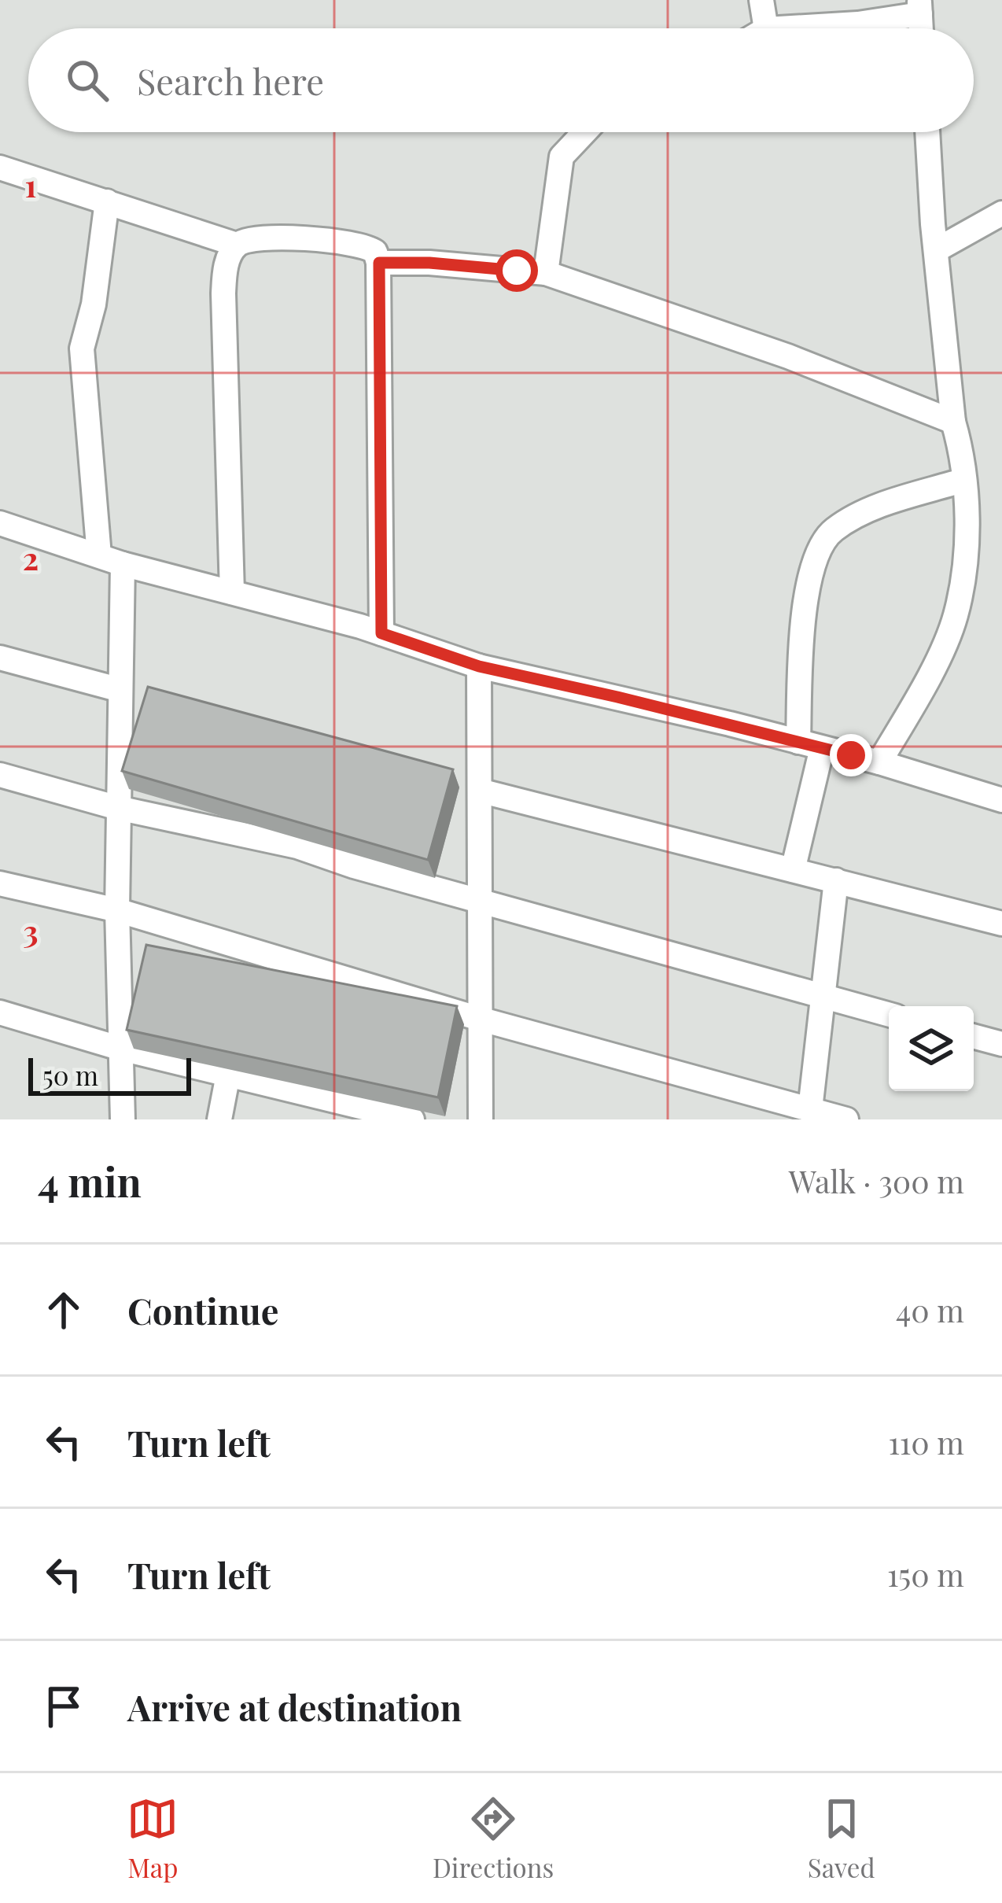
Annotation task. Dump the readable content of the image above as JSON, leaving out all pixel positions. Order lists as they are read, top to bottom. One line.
{"scale_bar":"50 m","page":{"search":"Search here","scale":"50 m","heading":["4 min","Walk · 300 m"],"list":[["Continue","40 m"],["Turn left","110 m"],["Turn left","150 m"],"Arrive at destination"],"nav":["Map","Directions","Saved"]},"grid":{"rows":["1","2","3"]}}
